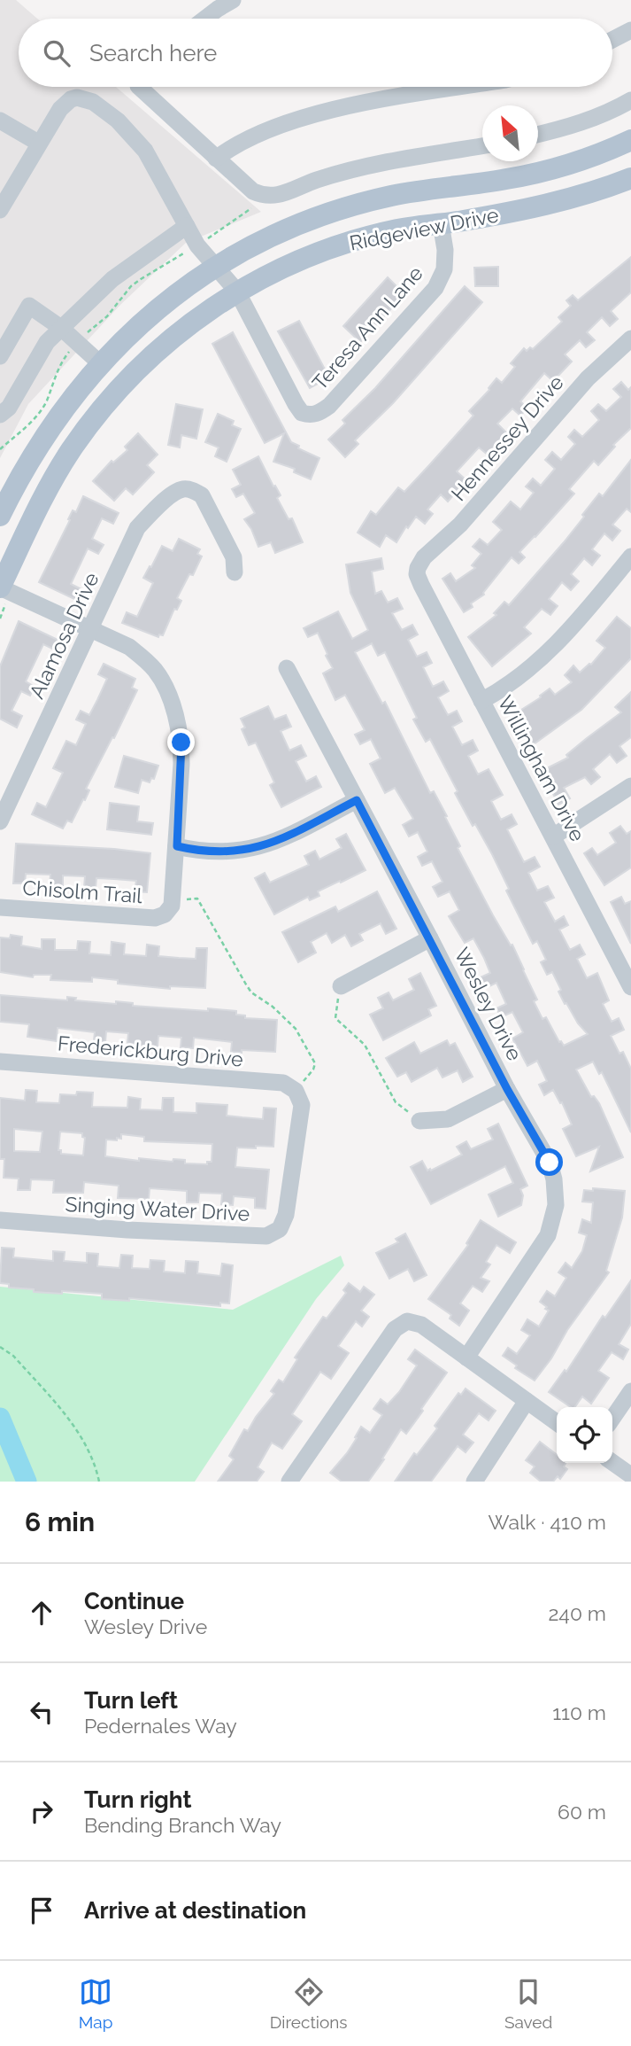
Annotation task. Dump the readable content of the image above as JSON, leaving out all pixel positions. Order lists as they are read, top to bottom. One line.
{"streets":{"main road":["Ridgeview Drive"],"street":["Teresa Ann Lane","Hennessey Drive","Alamosa Drive","Willingham Drive","Chisolm Trail","Wesley Drive","Frederickburg Drive","Singing Water Drive"]},"crossings":[["Ridgeview Drive","Teresa Ann Lane"],["Ridgeview Drive","Chisolm Trail"],["Hennessey Drive","Willingham Drive"],["Alamosa Drive","Chisolm Trail"],["Frederickburg Drive","Singing Water Drive"]],"north":"top left","page":{"search":"Search here","heading":["6 min","Walk · 410 m"],"list":[["Continue","Wesley Drive","240 m"],["Turn left","Pedernales Way","110 m"],["Turn right","Bending Branch Way","60 m"],"Arrive at destination"],"nav":["Map","Directions","Saved"]}}
